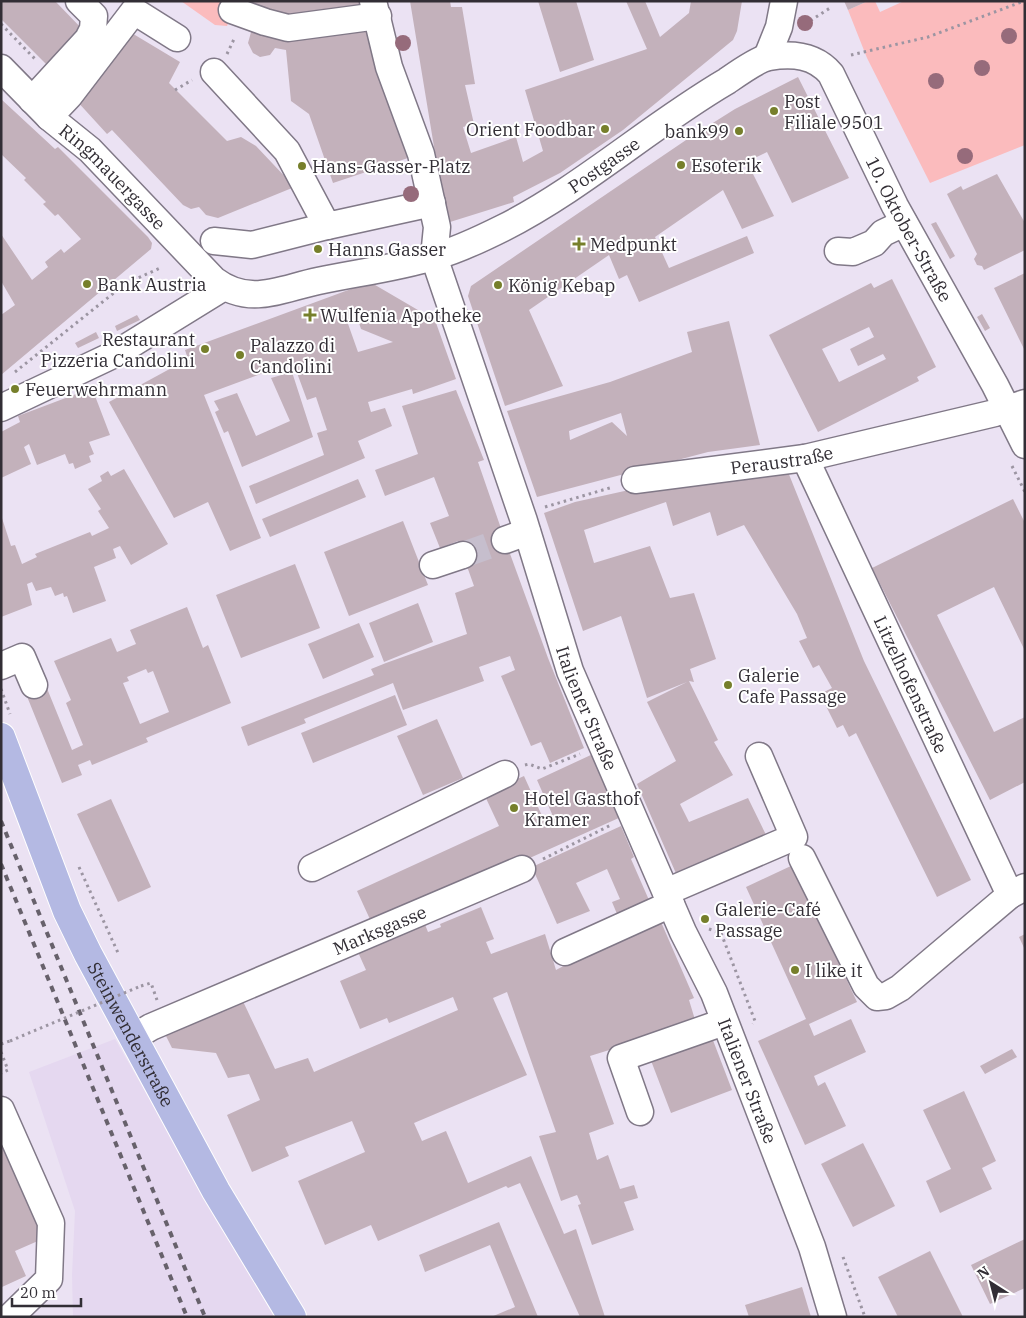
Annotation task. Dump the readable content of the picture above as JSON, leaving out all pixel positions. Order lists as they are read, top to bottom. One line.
{"streets":{"main road":["Steinwenderstraße"],"street":["Postgasse","Ringmauergasse","10. Oktober-Straße","Peraustraße","Litzelhofenstraße","Italiener Straße","Marksgasse"]},"crossings":[["Postgasse","10. Oktober-Straße"],["Postgasse","Italiener Straße"],["10. Oktober-Straße","Peraustraße"],["Peraustraße","Litzelhofenstraße"],["Marksgasse","Steinwenderstraße"]],"places":{"other":["Post Filiale 9501","Orient Foodbar","bank99","Esoterik","Hans-Gasser-Platz","Hanns Gasser","Bank Austria","König Kebap","Restaurant Pizzeria Candolini","Palazzo di Candolini","Feuerwehrmann","Galerie Cafe Passage","Hotel Gasthof Kramer","Galerie-Café Passage","I like it"],"health":["Medpunkt","Wulfenia Apotheke"]},"scale_bar":"20 m","north":"top left"}
